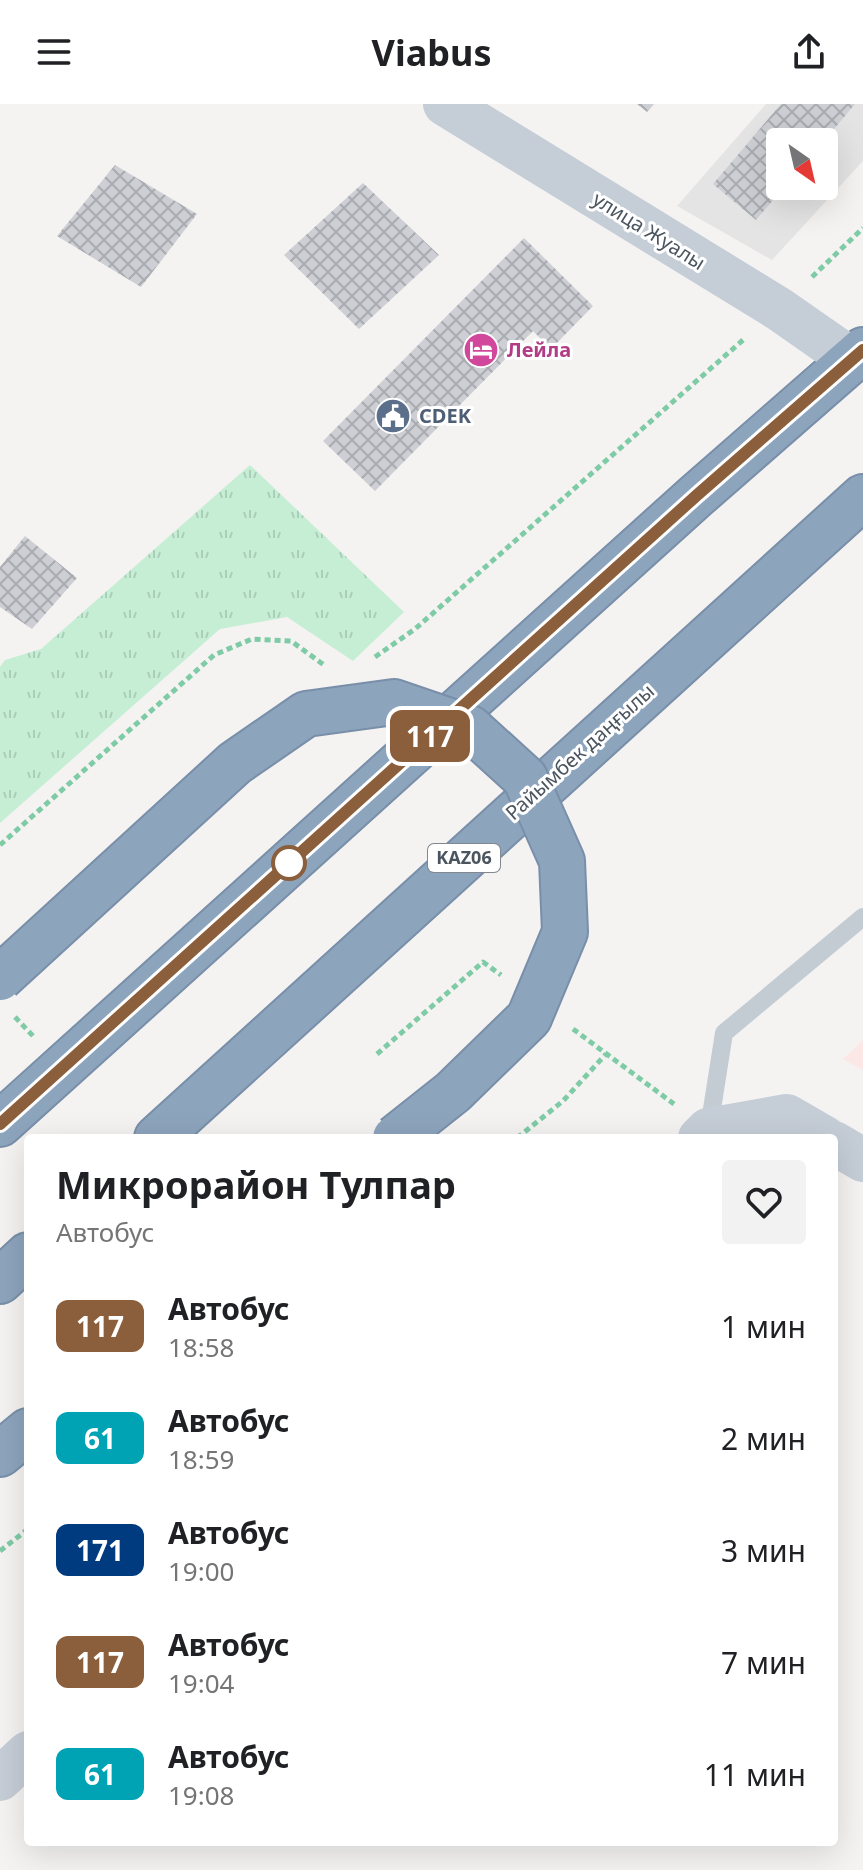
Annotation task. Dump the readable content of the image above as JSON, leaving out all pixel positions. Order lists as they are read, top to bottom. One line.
{"streets":{"highway":["Райымбек даңғылы","KАZ06"],"street":["улица Жуалы"]},"places":{"hotel":["Лейла"],"public building":["CDEK"]},"lines":["bus line 117"],"north":"bottom right","page":{"header":"Viabus","on_map":"117","heading":["Микрорайон Тулпар","Автобус"],"list":[{"mark":"117","name":"Автобус","note":"18:58","value":"1 мин"},{"mark":"61","name":"Автобус","note":"18:59","value":"2 мин"},{"mark":"171","name":"Автобус","note":"19:00","value":"3 мин"},{"mark":"117","name":"Автобус","note":"19:04","value":"7 мин"},{"mark":"61","name":"Автобус","note":"19:08","value":"11 мин"}]}}
